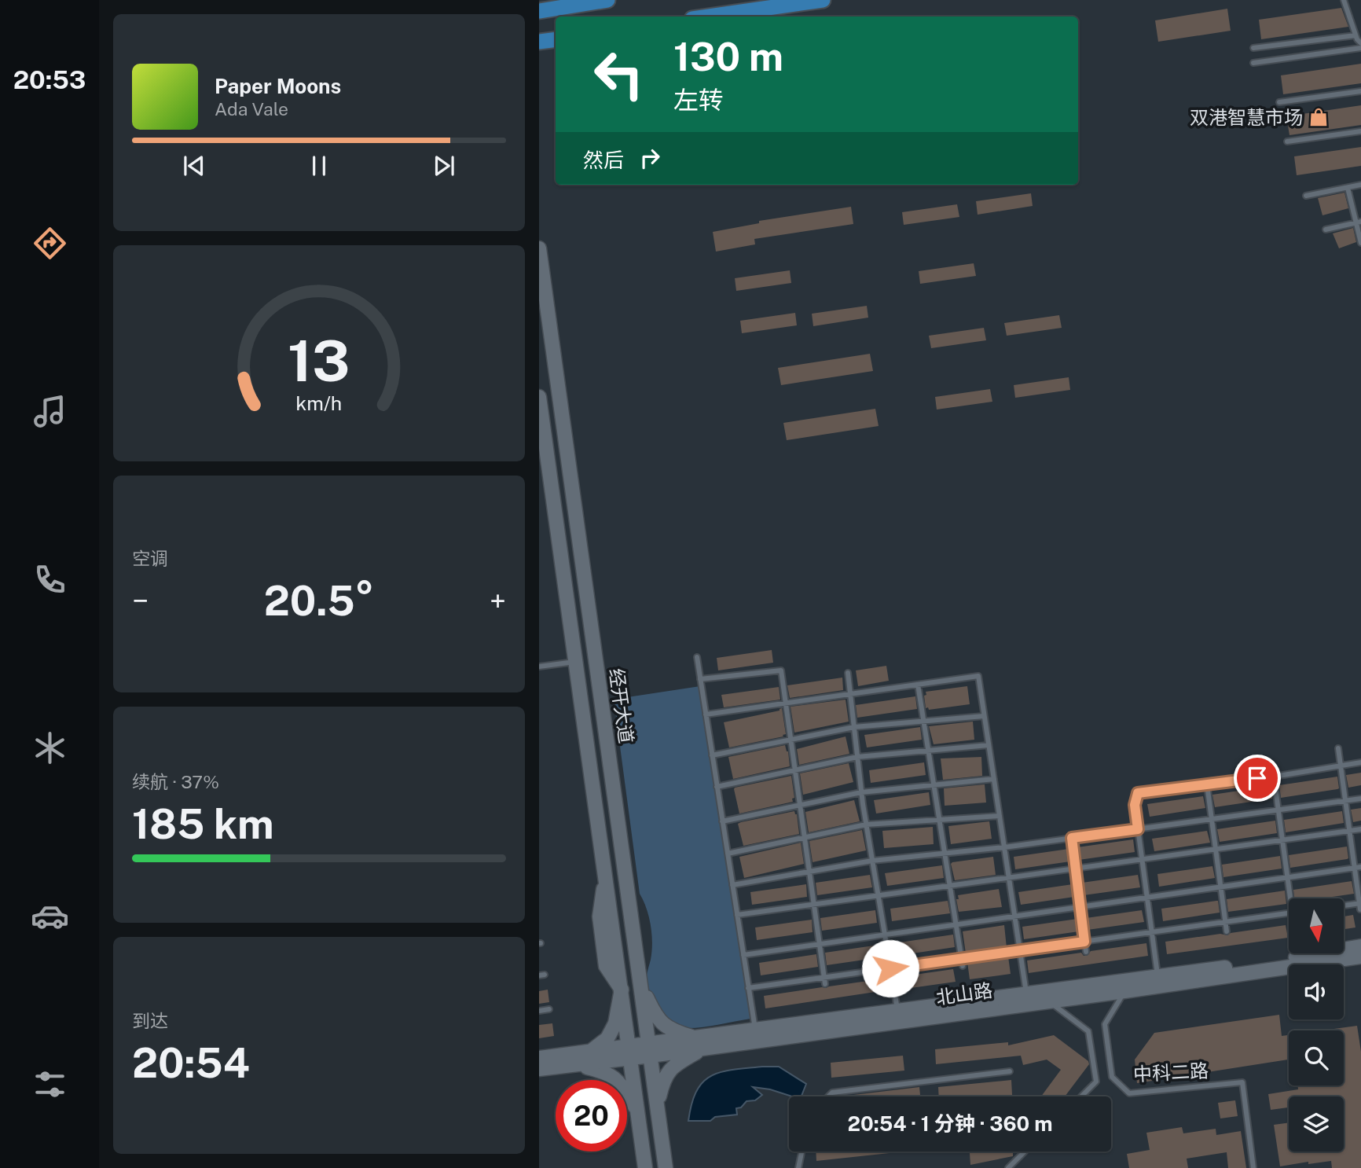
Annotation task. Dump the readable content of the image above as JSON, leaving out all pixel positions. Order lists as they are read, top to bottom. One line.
{"streets":{"main road":["经开大道","北山路"],"lane":["中科二路"]},"crossings":[["经开大道","北山路"],["北山路","中科二路"]],"places":{"shop":["双港智慧市场"]},"north":"bottom","page":{"tabs":"20:53","turn":["130 m","左转"],"song":["Paper Moons","Ada Vale"],"then":"然后","tile":["空调",["续航 · 37%","185 km"],["到达","20:54"]],"heat":["−","20.5°","+"],"limit":"20","trip":"20:54 · 1 分钟 · 360 m","gauge":["13","km/h"]}}
